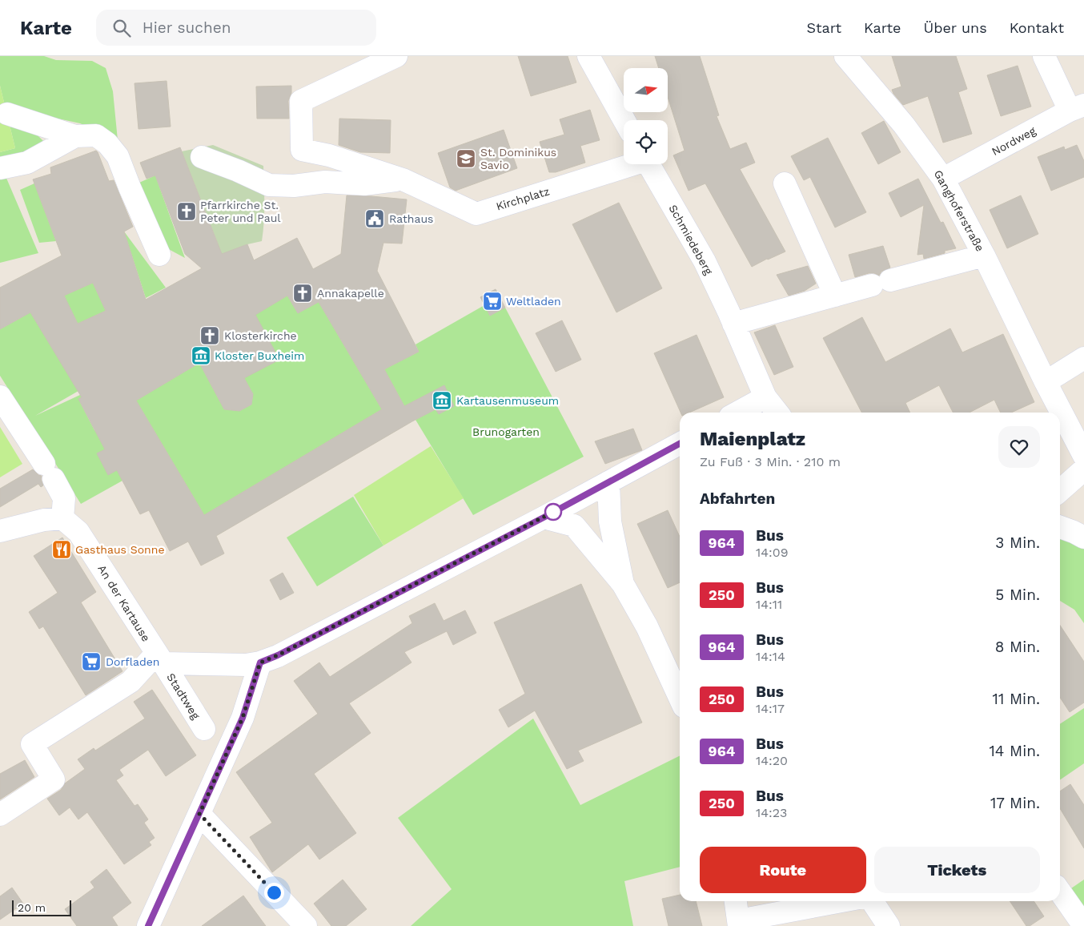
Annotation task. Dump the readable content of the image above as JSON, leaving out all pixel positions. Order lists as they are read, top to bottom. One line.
{"streets":{"street":["Nordweg","Kirchplatz","Ganghoferstraße","Schmiedeberg","An der Kartause","Stadtweg"]},"crossings":[["Nordweg","Ganghoferstraße"],["An der Kartause","Stadtweg"]],"parks":["Brunogarten"],"places":{"school or university":["St. Dominikus Savio"],"church":["Pfarrkirche St. Peter und Paul","Annakapelle","Klosterkirche"],"public building":["Rathaus"],"supermarket":["Weltladen","Dorfladen"],"museum":["Kloster Buxheim","Kartausenmuseum"],"restaurant":["Gasthaus Sonne"]},"lines":["bus line 964"],"scale_bar":"20 m","north":"right","page":{"header":"Karte","search":"Hier suchen","nav":["Start","Karte","Über uns","Kontakt"],"heading":[["Maienplatz","Zu Fuß · 3 Min. · 210 m"],"Abfahrten"],"list":[{"mark":"964","name":"Bus","note":"14:09","value":"3 Min."},{"mark":"250","name":"Bus","note":"14:11","value":"5 Min."},{"mark":"964","name":"Bus","note":"14:14","value":"8 Min."},{"mark":"250","name":"Bus","note":"14:17","value":"11 Min."},{"mark":"964","name":"Bus","note":"14:20","value":"14 Min."},{"mark":"250","name":"Bus","note":"14:23","value":"17 Min."}],"buttons":["Route","Tickets"],"scale":"20 m"}}
